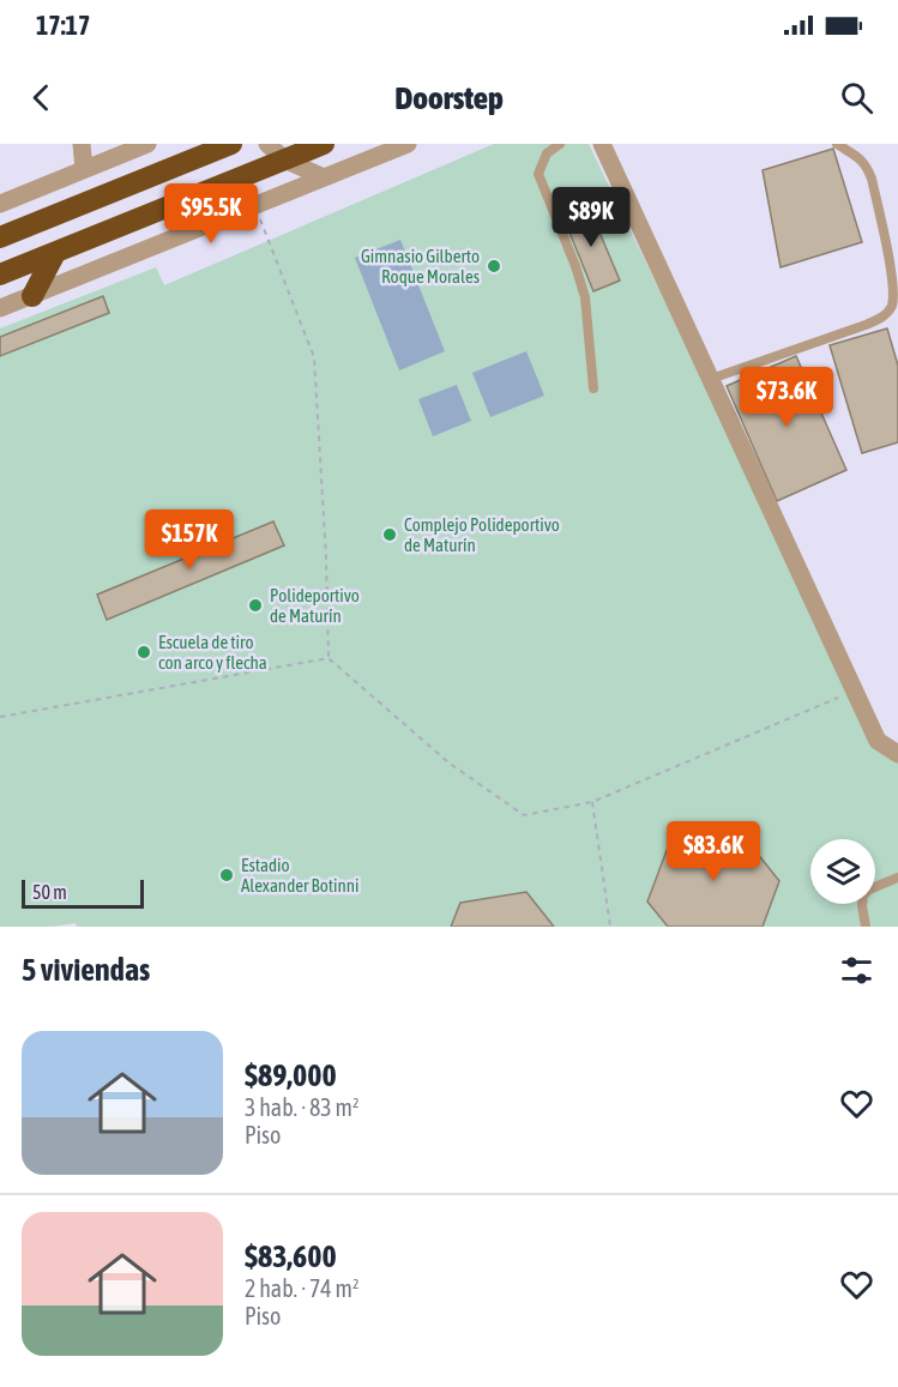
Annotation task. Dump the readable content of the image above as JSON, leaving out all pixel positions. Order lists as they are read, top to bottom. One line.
{"places":["Gimnasio Gilberto Roque Morales","Complejo Polideportivo de Maturín","Polideportivo de Maturín","Escuela de tiro con arco y flecha","Estadio Alexander Botinni"],"scale_bar":"50 m","page":{"status":"17:17","header":"Doorstep","price":["$95.5K","$89K","$73.6K","$157K","$83.6K"],"scale":"50 m","heading":"5 viviendas","list":[{"name":"$89,000","note":"3 hab. · 83 m² · Piso"},{"name":"$83,600","note":"2 hab. · 74 m² · Piso"}]}}
